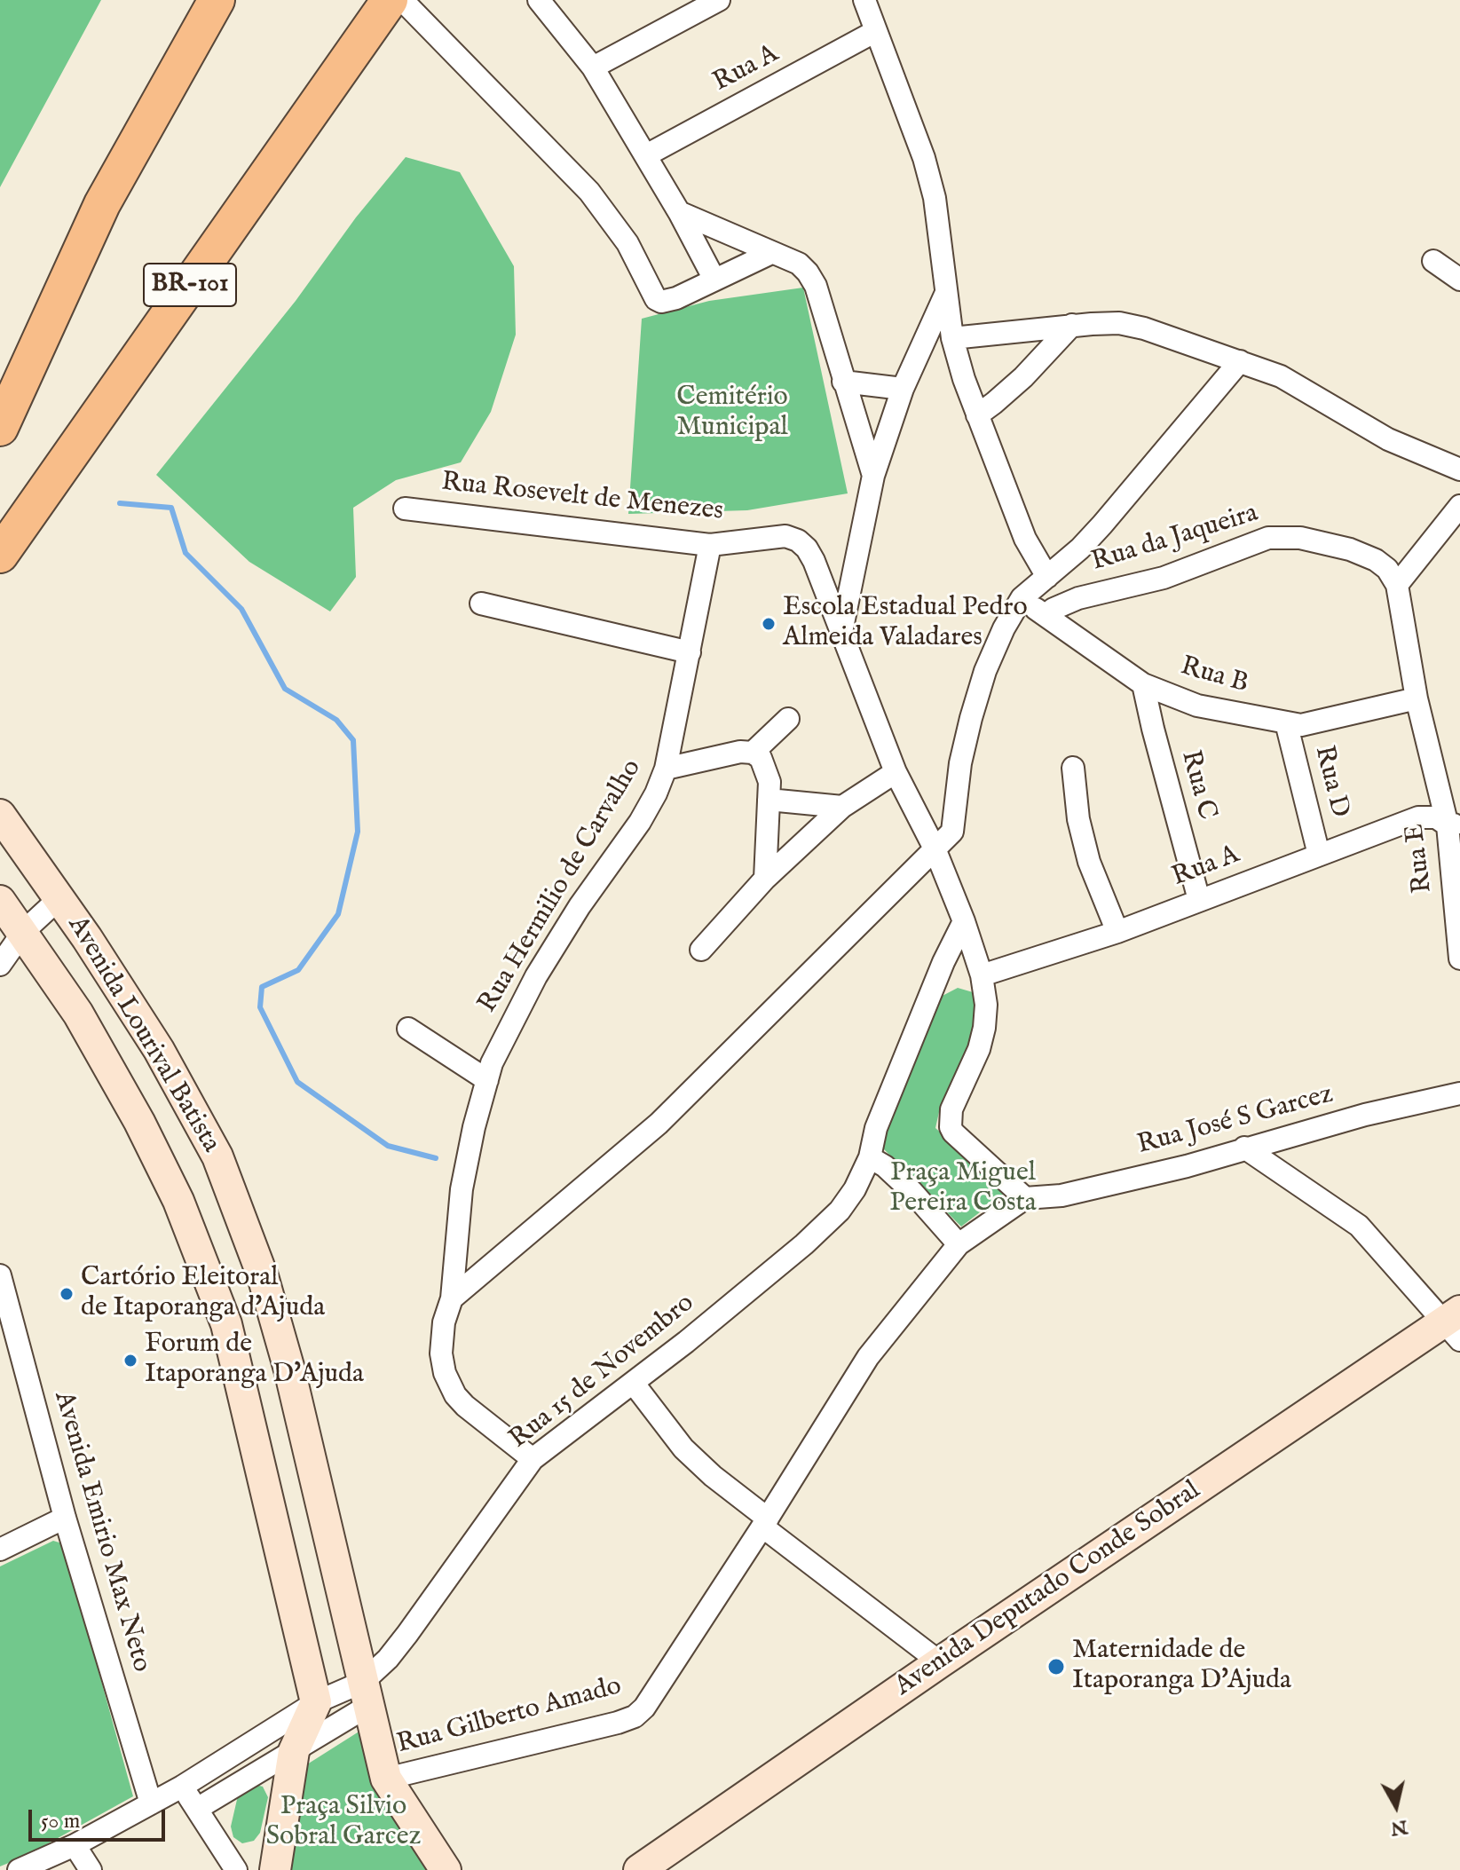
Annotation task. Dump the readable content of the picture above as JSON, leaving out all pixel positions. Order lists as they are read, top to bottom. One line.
{"streets":{"highway":["BR-101"],"main road":["Avenida Lourival Batista","Avenida Deputado Conde Sobral"],"street":["Rua A","Rua Rosevelt de Menezes","Rua da Jaqueira","Rua B","Rua D","Rua C","Rua E","Rua Hermilio de Carvalho","Rua José S Garcez","Rua 15 de Novembro","Avenida Emirio Max Neto","Rua Gilberto Amado"]},"crossings":[["Rua A","Rua D"],["Rua A","Rua C"],["Rua A","Rua E"],["Rua Rosevelt de Menezes","Rua Hermilio de Carvalho"],["Rua da Jaqueira","Rua B"],["Rua da Jaqueira","Rua E"],["Rua B","Rua D"],["Rua B","Rua C"],["Rua B","Rua E"],["Rua Hermilio de Carvalho","Rua 15 de Novembro"],["Avenida Lourival Batista","Rua 15 de Novembro"]],"parks":["Cemitério Municipal","Praça Miguel Pereira Costa","Praça Silvio Sobral Garcez"],"places":["Escola Estadual Pedro Almeida Valadares","Cartório Eleitoral de Itaporanga d'Ajuda","Forum de Itaporanga D'Ajuda","Maternidade de Itaporanga D'Ajuda"],"scale_bar":"50 m","north":"bottom"}
